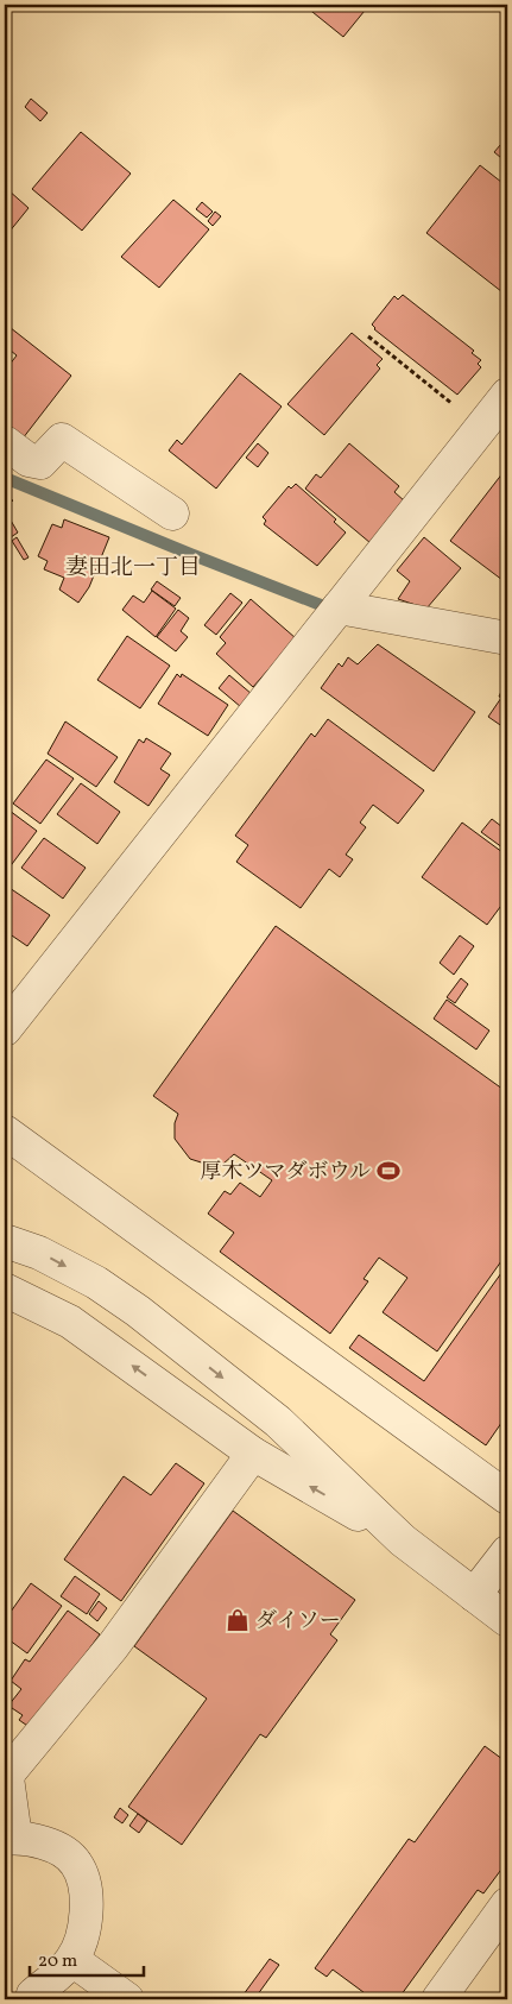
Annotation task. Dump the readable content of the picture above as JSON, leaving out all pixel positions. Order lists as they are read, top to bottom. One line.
{"districts":["妻田北一丁目"],"places":{"sports":["厚木ツマダボウル"],"shop":["ダイソー"]},"scale_bar":"20 m"}
